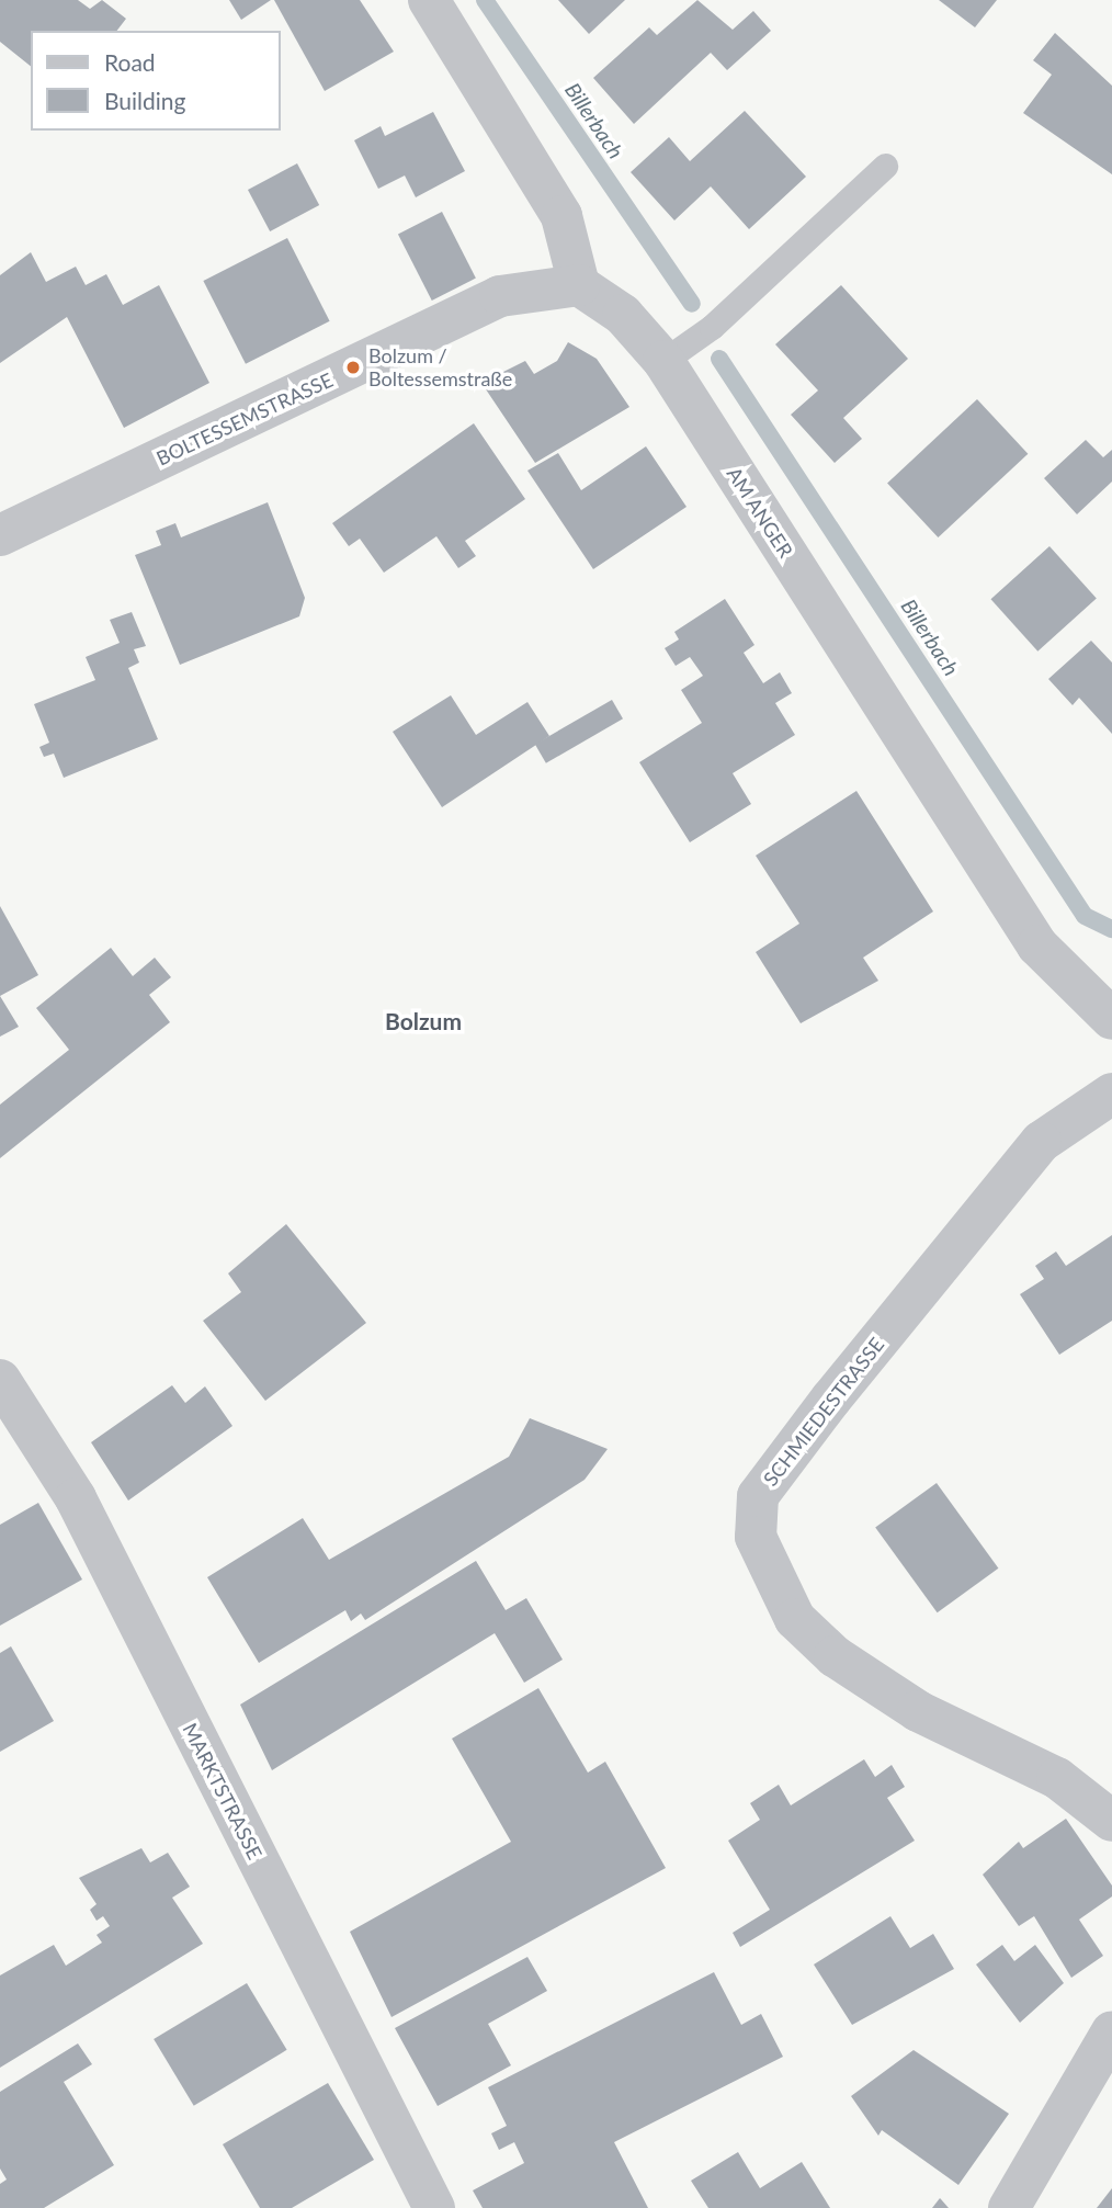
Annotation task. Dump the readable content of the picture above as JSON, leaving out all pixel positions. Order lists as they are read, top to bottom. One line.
{"streets":{"street":["BOLTESSEMSTRASSE","AM ANGER","SCHMIEDESTRASSE","MARKTSTRASSE"]},"crossings":[["BOLTESSEMSTRASSE","AM ANGER"]],"districts":["Bolzum"],"water":["Billerbach"],"places":["Bolzum / Boltessemstraße"],"legend":["Road","Building"]}
